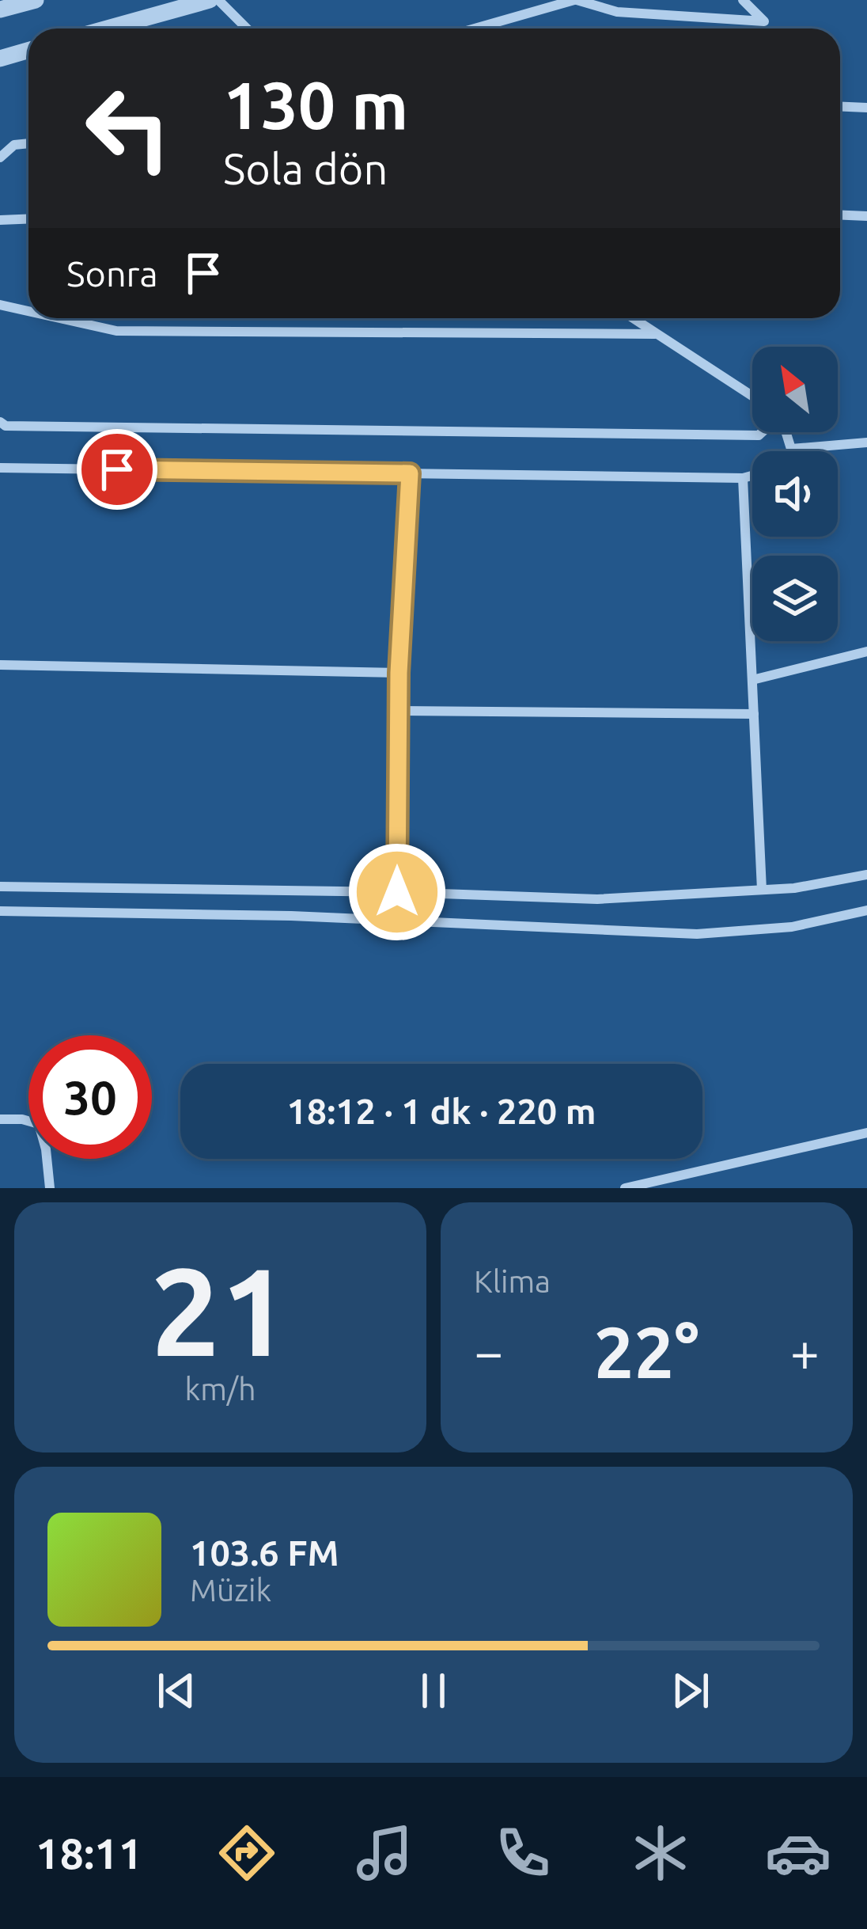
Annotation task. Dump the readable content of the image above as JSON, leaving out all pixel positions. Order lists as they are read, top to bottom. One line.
{"north":"top left","page":{"turn":["130 m","Sola dön"],"then":"Sonra","limit":"30","trip":"18:12 · 1 dk · 220 m","tile":[["21","km/h"],"Klima"],"heat":["−","22°","+"],"song":["103.6 FM","Müzik"],"tabs":"18:11"}}
